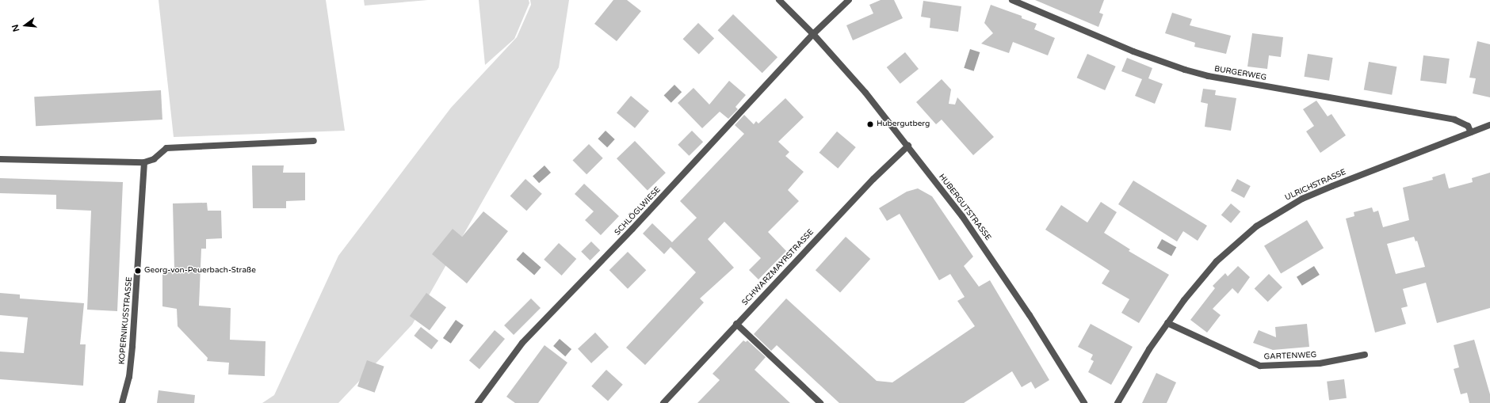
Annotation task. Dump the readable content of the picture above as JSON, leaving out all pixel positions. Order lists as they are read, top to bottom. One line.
{"streets":{"street":["BURGERWEG","ULRICHSTRASSE","HUBERGUTSTRASSE","SCHLÖGLWIESE","SCHWARZMAYRSTRASSE","KOPERNIKUSSTRASSE","GARTENWEG"]},"crossings":[["BURGERWEG","ULRICHSTRASSE"],["ULRICHSTRASSE","GARTENWEG"],["HUBERGUTSTRASSE","SCHLÖGLWIESE"],["HUBERGUTSTRASSE","SCHWARZMAYRSTRASSE"]],"places":["Hubergutberg","Georg-von-Peuerbach-Straße"],"north":"left"}
